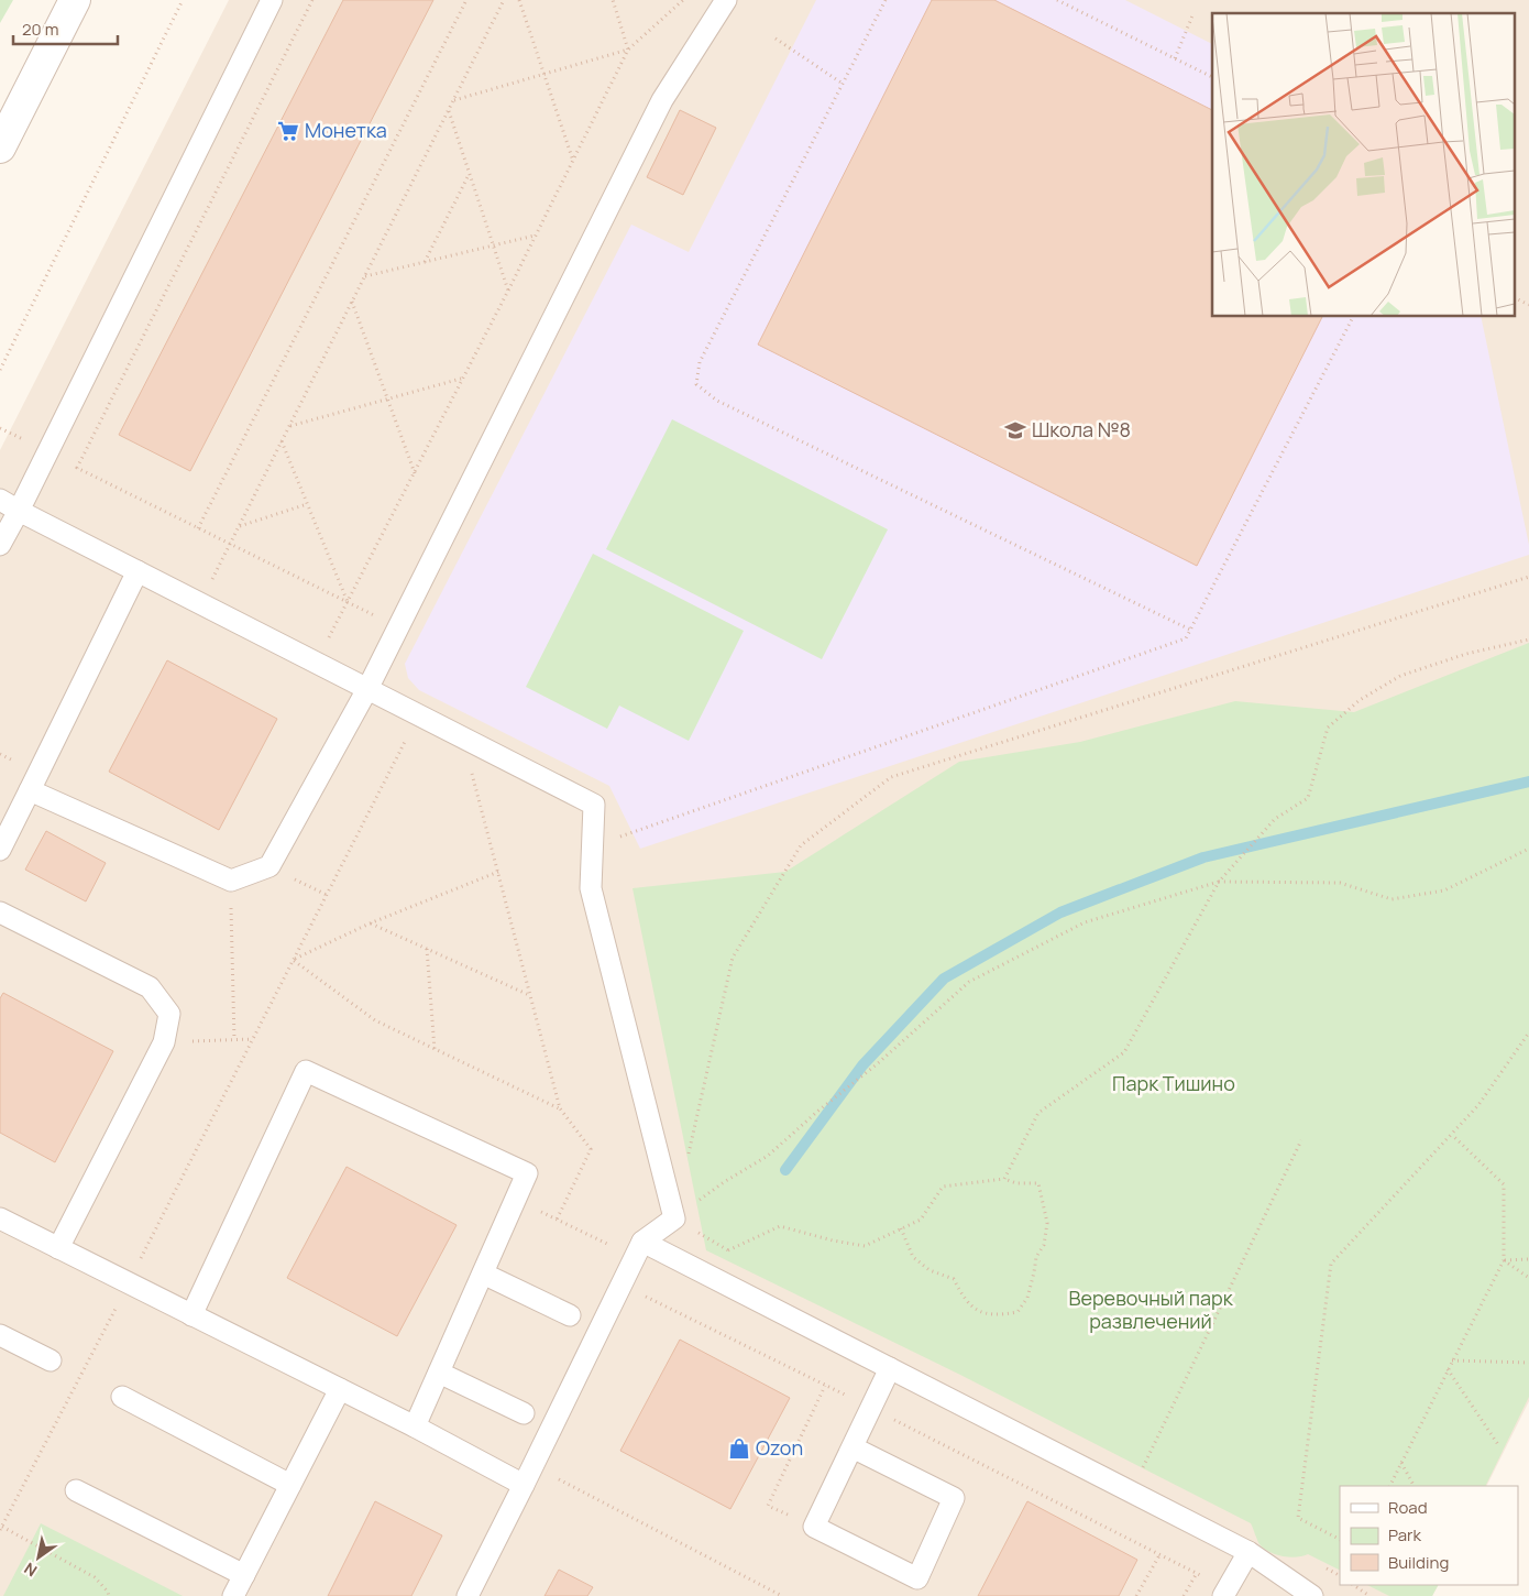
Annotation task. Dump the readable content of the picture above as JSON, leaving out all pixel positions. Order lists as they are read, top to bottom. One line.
{"parks":["Парк Тишино","Веревочный парк развлечений"],"places":{"supermarket":["Монетка"],"school or university":["Школа №8"],"shop":["Ozon"]},"legend":["Road","Park","Building"],"scale_bar":"20 m","north":"bottom left"}
